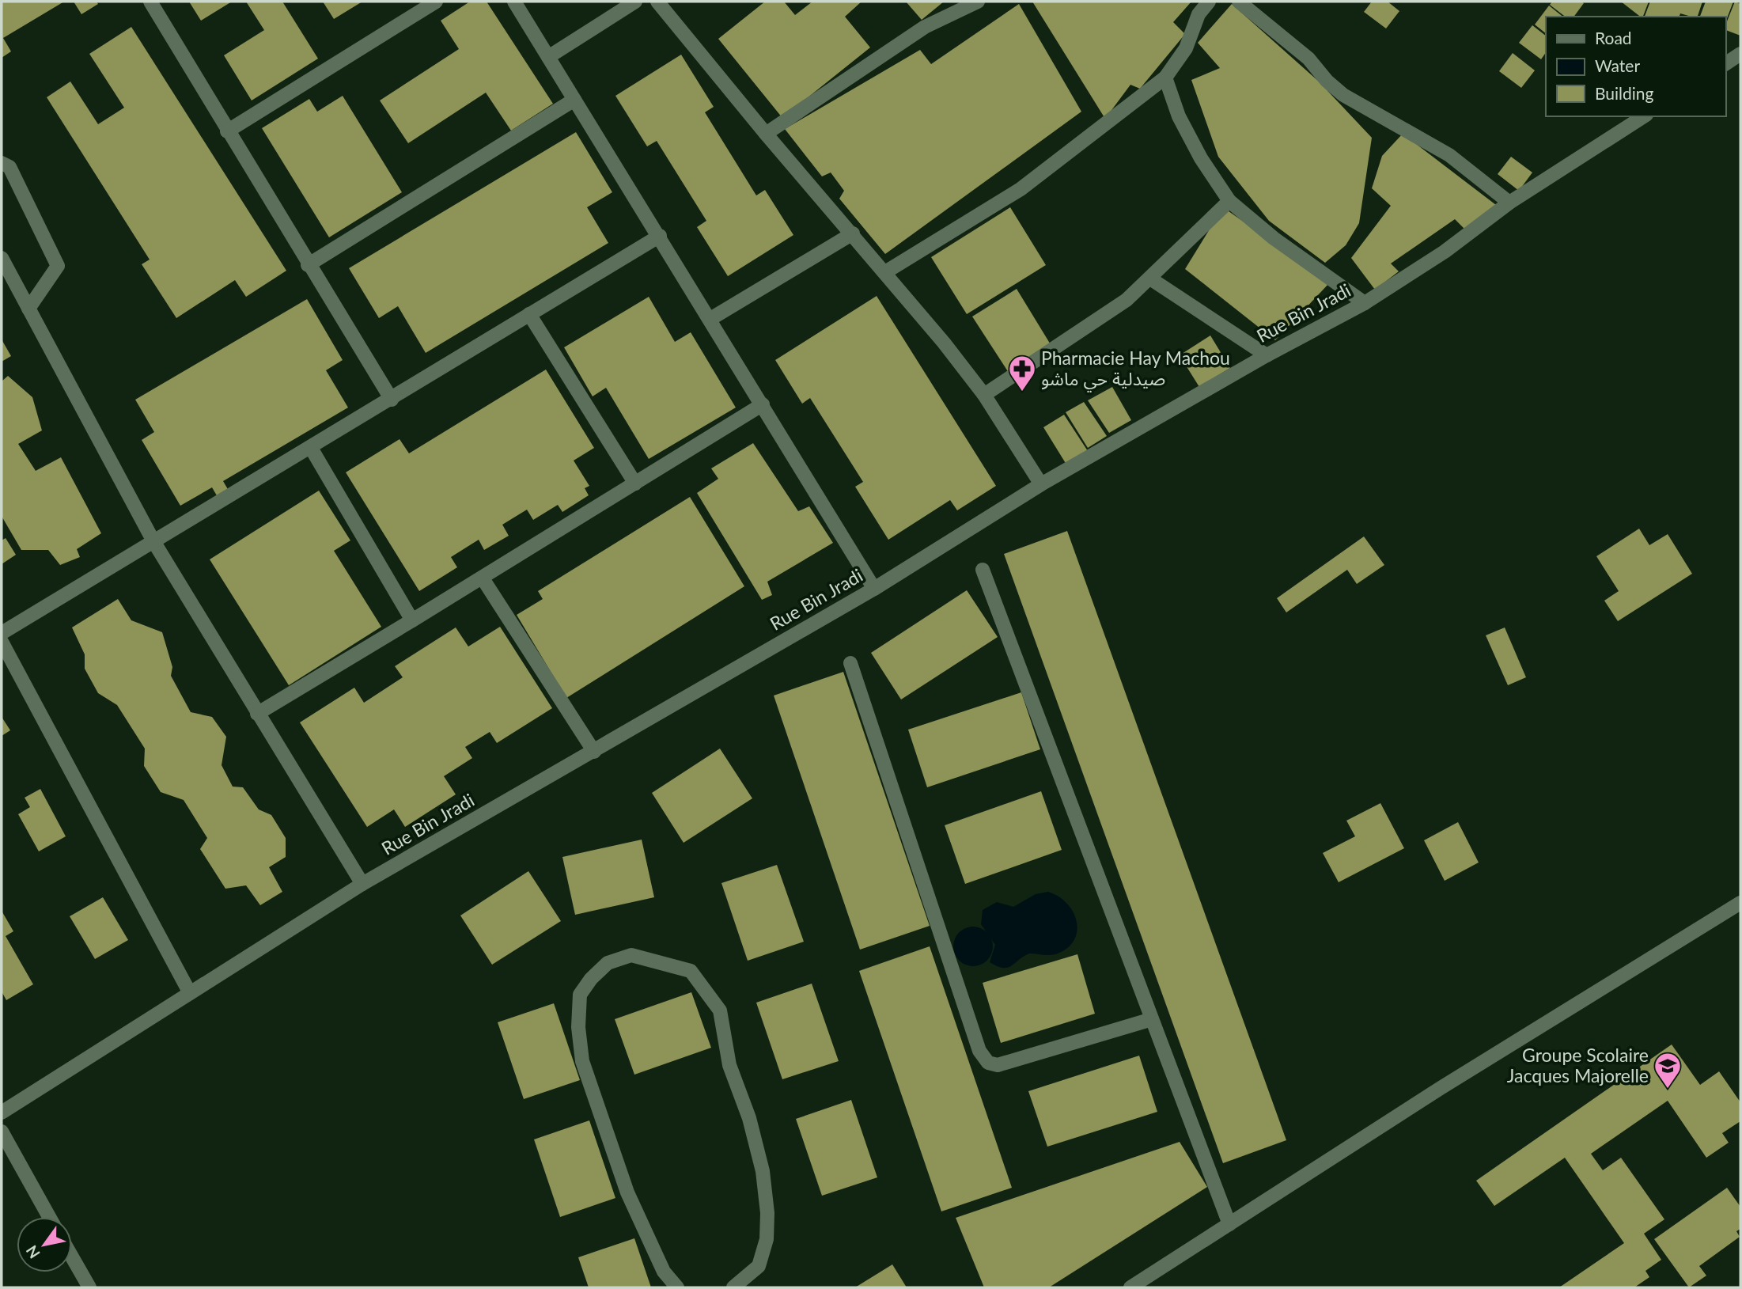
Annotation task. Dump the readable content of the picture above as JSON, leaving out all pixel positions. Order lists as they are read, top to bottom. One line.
{"streets":{"street":["Rue Bin Jradi"]},"places":{"pharmacy":["Pharmacie Hay Machou صيدلية حي ماشو"],"school or university":["Groupe Scolaire Jacques Majorelle"]},"legend":["Road","Water","Building"],"north":"bottom left"}
